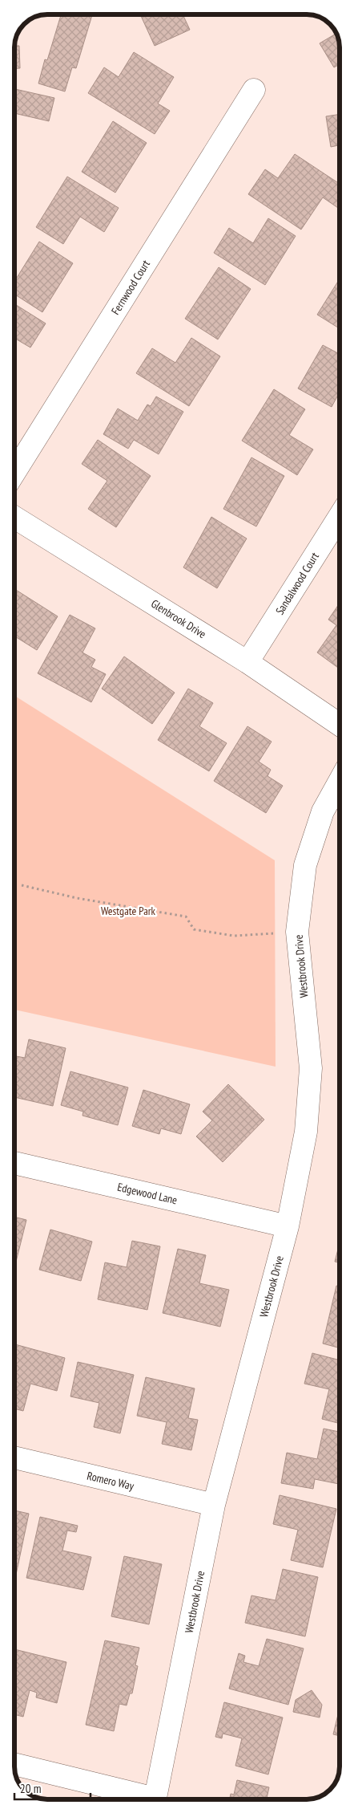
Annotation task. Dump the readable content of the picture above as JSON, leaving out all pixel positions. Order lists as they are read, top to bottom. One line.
{"streets":{"street":["Fernwood Court","Sandalwood Court","Glenbrook Drive","Westbrook Drive","Edgewood Lane","Romero Way"]},"crossings":[["Sandalwood Court","Glenbrook Drive"],["Westbrook Drive","Edgewood Lane"],["Westbrook Drive","Romero Way"]],"parks":["Westgate Park"],"scale_bar":"20 m"}
